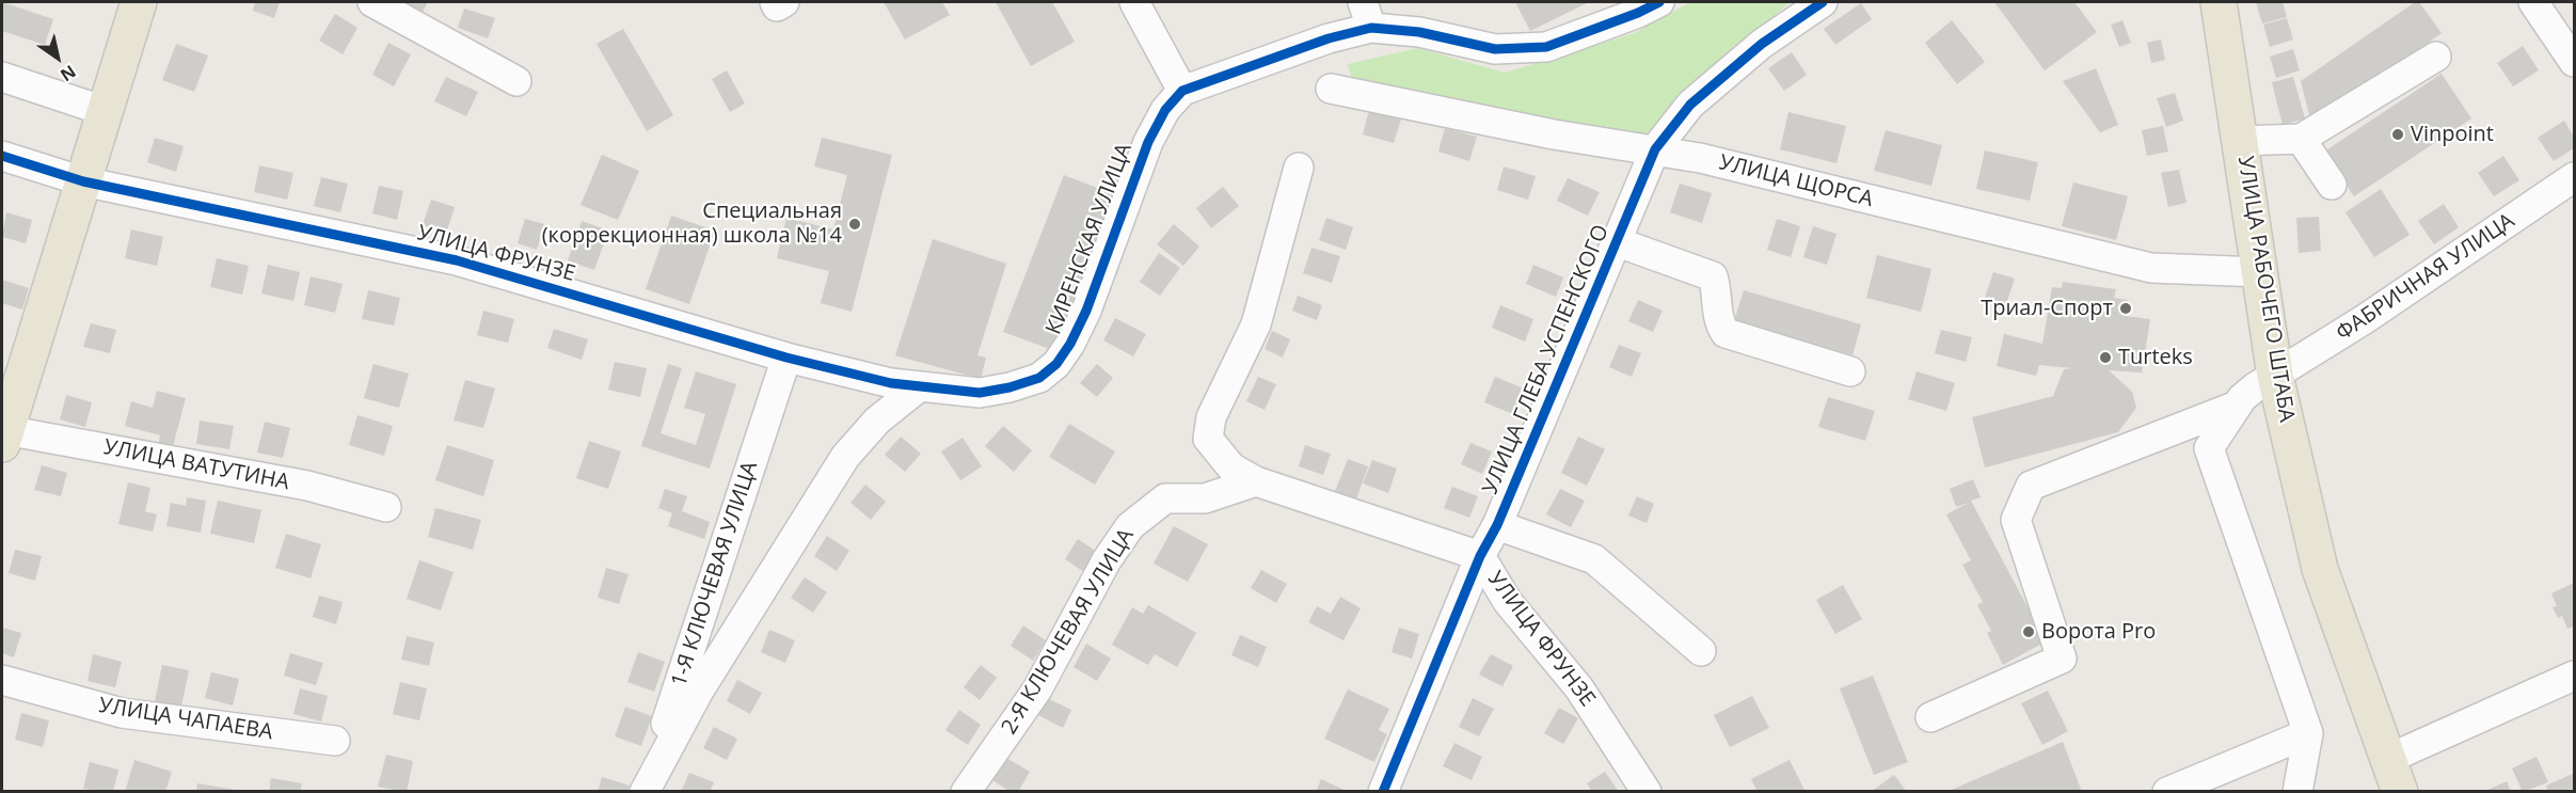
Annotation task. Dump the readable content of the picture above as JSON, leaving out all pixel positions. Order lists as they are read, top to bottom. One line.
{"streets":{"main road":["УЛИЦА РАБОЧЕГО ШТАБА"],"street":["УЛИЦА ЩОРСА","КИРЕНСКАЯ УЛИЦА","УЛИЦА ФРУНЗЕ","ФАБРИЧНАЯ УЛИЦА","УЛИЦА ГЛЕБА УСПЕНСКОГО","УЛИЦА ВАТУТИНА","1-Я КЛЮЧЕВАЯ УЛИЦА","2-Я КЛЮЧЕВАЯ УЛИЦА","УЛИЦА ЧАПАЕВА"]},"crossings":[["УЛИЦА ЩОРСА","УЛИЦА РАБОЧЕГО ШТАБА"],["УЛИЦА ЩОРСА","УЛИЦА ГЛЕБА УСПЕНСКОГО"],["КИРЕНСКАЯ УЛИЦА","УЛИЦА ФРУНЗЕ"],["УЛИЦА ФРУНЗЕ","УЛИЦА ГЛЕБА УСПЕНСКОГО"],["УЛИЦА ФРУНЗЕ","1-Я КЛЮЧЕВАЯ УЛИЦА"],["УЛИЦА ФРУНЗЕ","2-Я КЛЮЧЕВАЯ УЛИЦА"],["ФАБРИЧНАЯ УЛИЦА","УЛИЦА РАБОЧЕГО ШТАБА"]],"places":["Vinpoint","Специальная (коррекционная) школа №14","Триал-Спорт","Turteks","Ворота Pro"],"north":"bottom right"}
